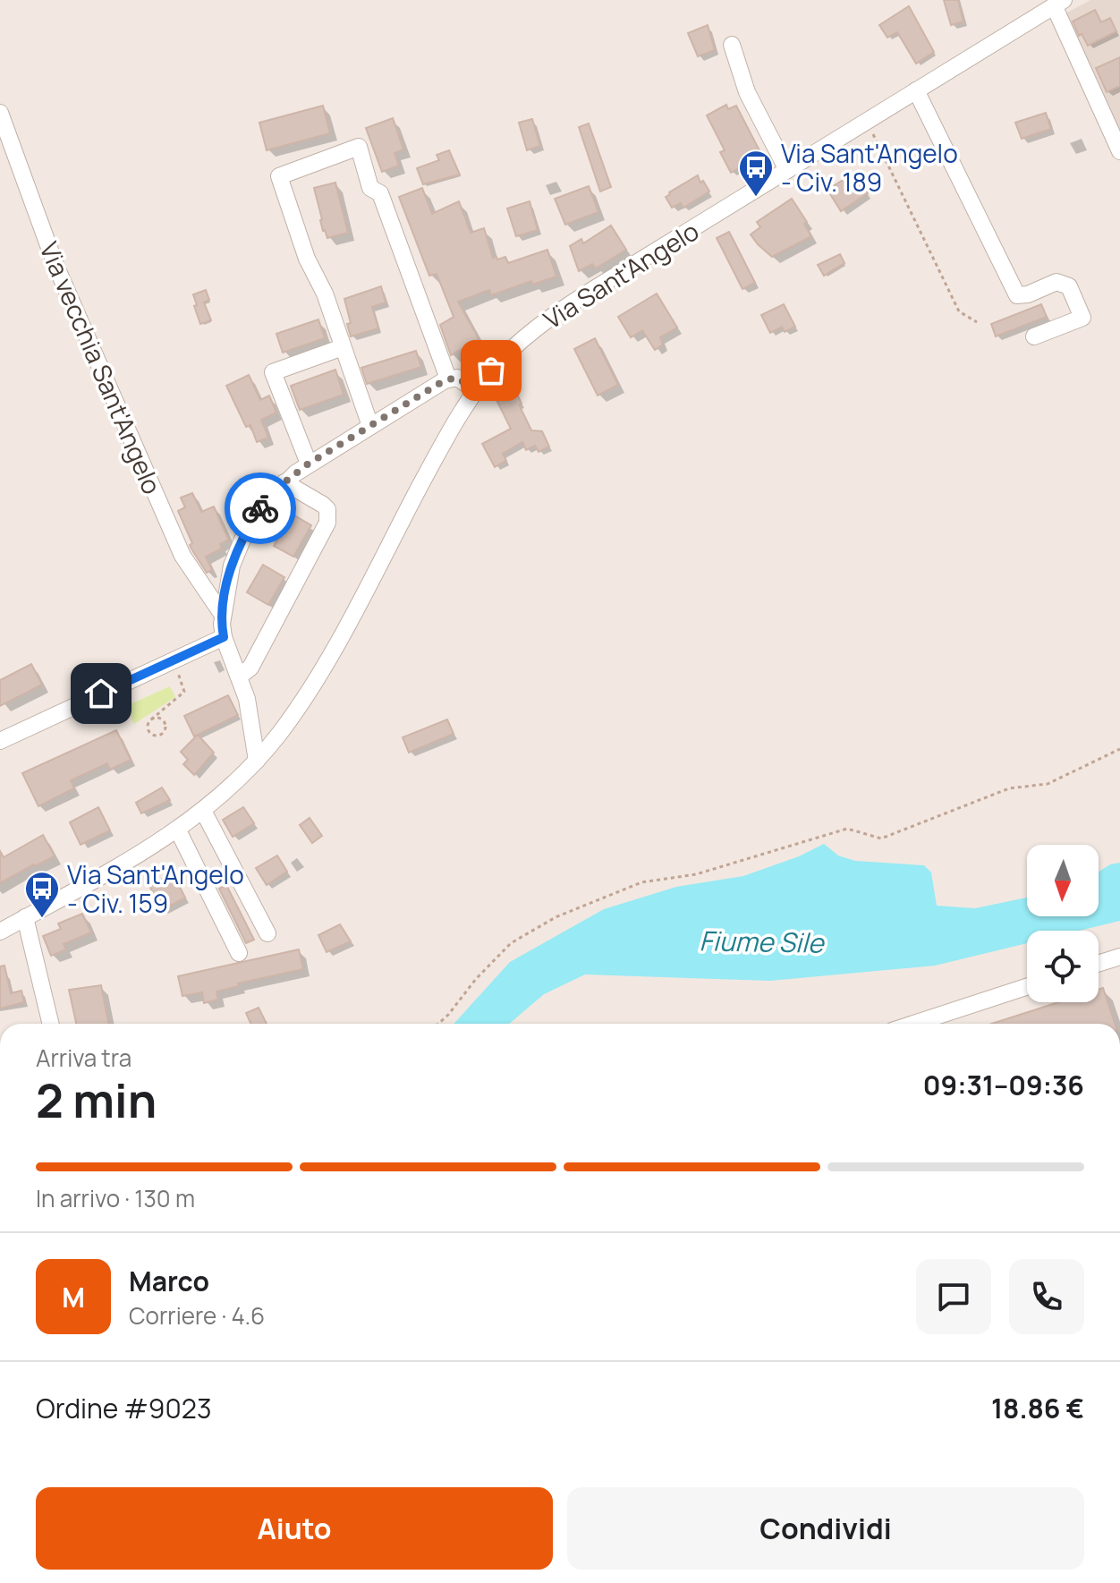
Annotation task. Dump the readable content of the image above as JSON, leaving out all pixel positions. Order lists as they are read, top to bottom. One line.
{"streets":{"street":["Via Sant'Angelo","Via vecchia Sant'Angelo"]},"crossings":[["Via Sant'Angelo","Via vecchia Sant'Angelo"]],"water":["Fiume Sile"],"places":{"bus stop":["Via Sant'Angelo - Civ. 189","Via Sant'Angelo - Civ. 159"]},"north":"bottom","page":{"heading":["2 min","Arriva tra","09:31–09:36"],"panel":["Marco","Corriere · 4.6","Ordine #9023","18.86 €"],"bar":"In arrivo · 130 m","round":"M","buttons":["Aiuto","Condividi"]}}
